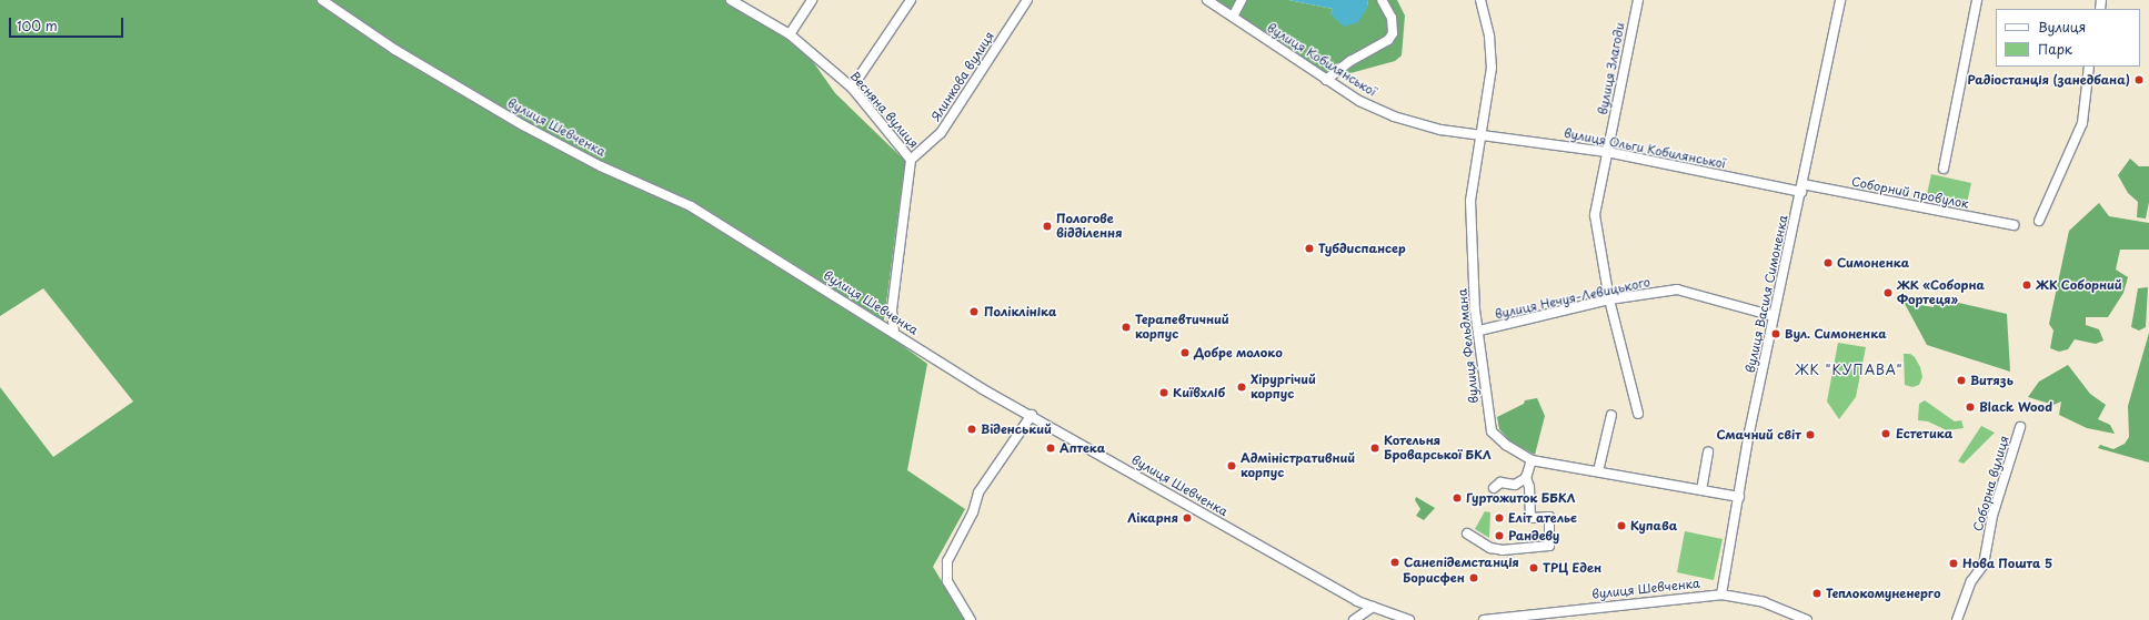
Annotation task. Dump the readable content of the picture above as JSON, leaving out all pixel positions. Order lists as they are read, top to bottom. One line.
{"streets":{"street":["вулиця Кобилянської","вулиця Злагоди","Ялинкова вулиця","Весняна вулиця","вулиця Шевченка","вулиця Ольги Кобилянської","Соборний провулок","вулиця Василя Симоненка","вулиця Нечуя-Левицького","вулиця Фельдмана","Соборна вулиця"]},"crossings":[["вулиця Кобилянської","вулиця Ольги Кобилянської"],["вулиця Кобилянської","вулиця Фельдмана"],["вулиця Злагоди","вулиця Ольги Кобилянської"],["вулиця Злагоди","вулиця Нечуя-Левицького"],["Ялинкова вулиця","Весняна вулиця"],["вулиця Шевченка","вулиця Василя Симоненка"],["вулиця Ольги Кобилянської","Соборний провулок"],["вулиця Ольги Кобилянської","вулиця Василя Симоненка"],["вулиця Ольги Кобилянської","вулиця Фельдмана"],["Соборний провулок","вулиця Василя Симоненка"],["вулиця Василя Симоненка","вулиця Нечуя-Левицького"],["вулиця Василя Симоненка","вулиця Фельдмана"],["вулиця Нечуя-Левицького","вулиця Фельдмана"]],"districts":["ЖК \"КУПАВА\""],"places":["Радіостанція (занедбана)","Пологове відділення","Тубдиспансер","Симоненка","ЖК Соборний","ЖК «Соборна Фортеця»","Поліклініка","Терапевтичний корпус","Вул. Симоненка","Добре молоко","Витязь","Хірургічий корпус","Київхліб","Black Wood","Віденський","Естетика","Смачний світ","Аптека","Котельня Броварської БКЛ","Адміністративний корпус","Гуртожиток ББКЛ","Лікарня","Еліт ательє","Купава","Рандеву","Санепідемстанція","Нова Пошта 5","ТРЦ Еден","Борисфен","Теплокомуненерго"],"legend":["Вулиця","Парк"],"scale_bar":"100 m"}
